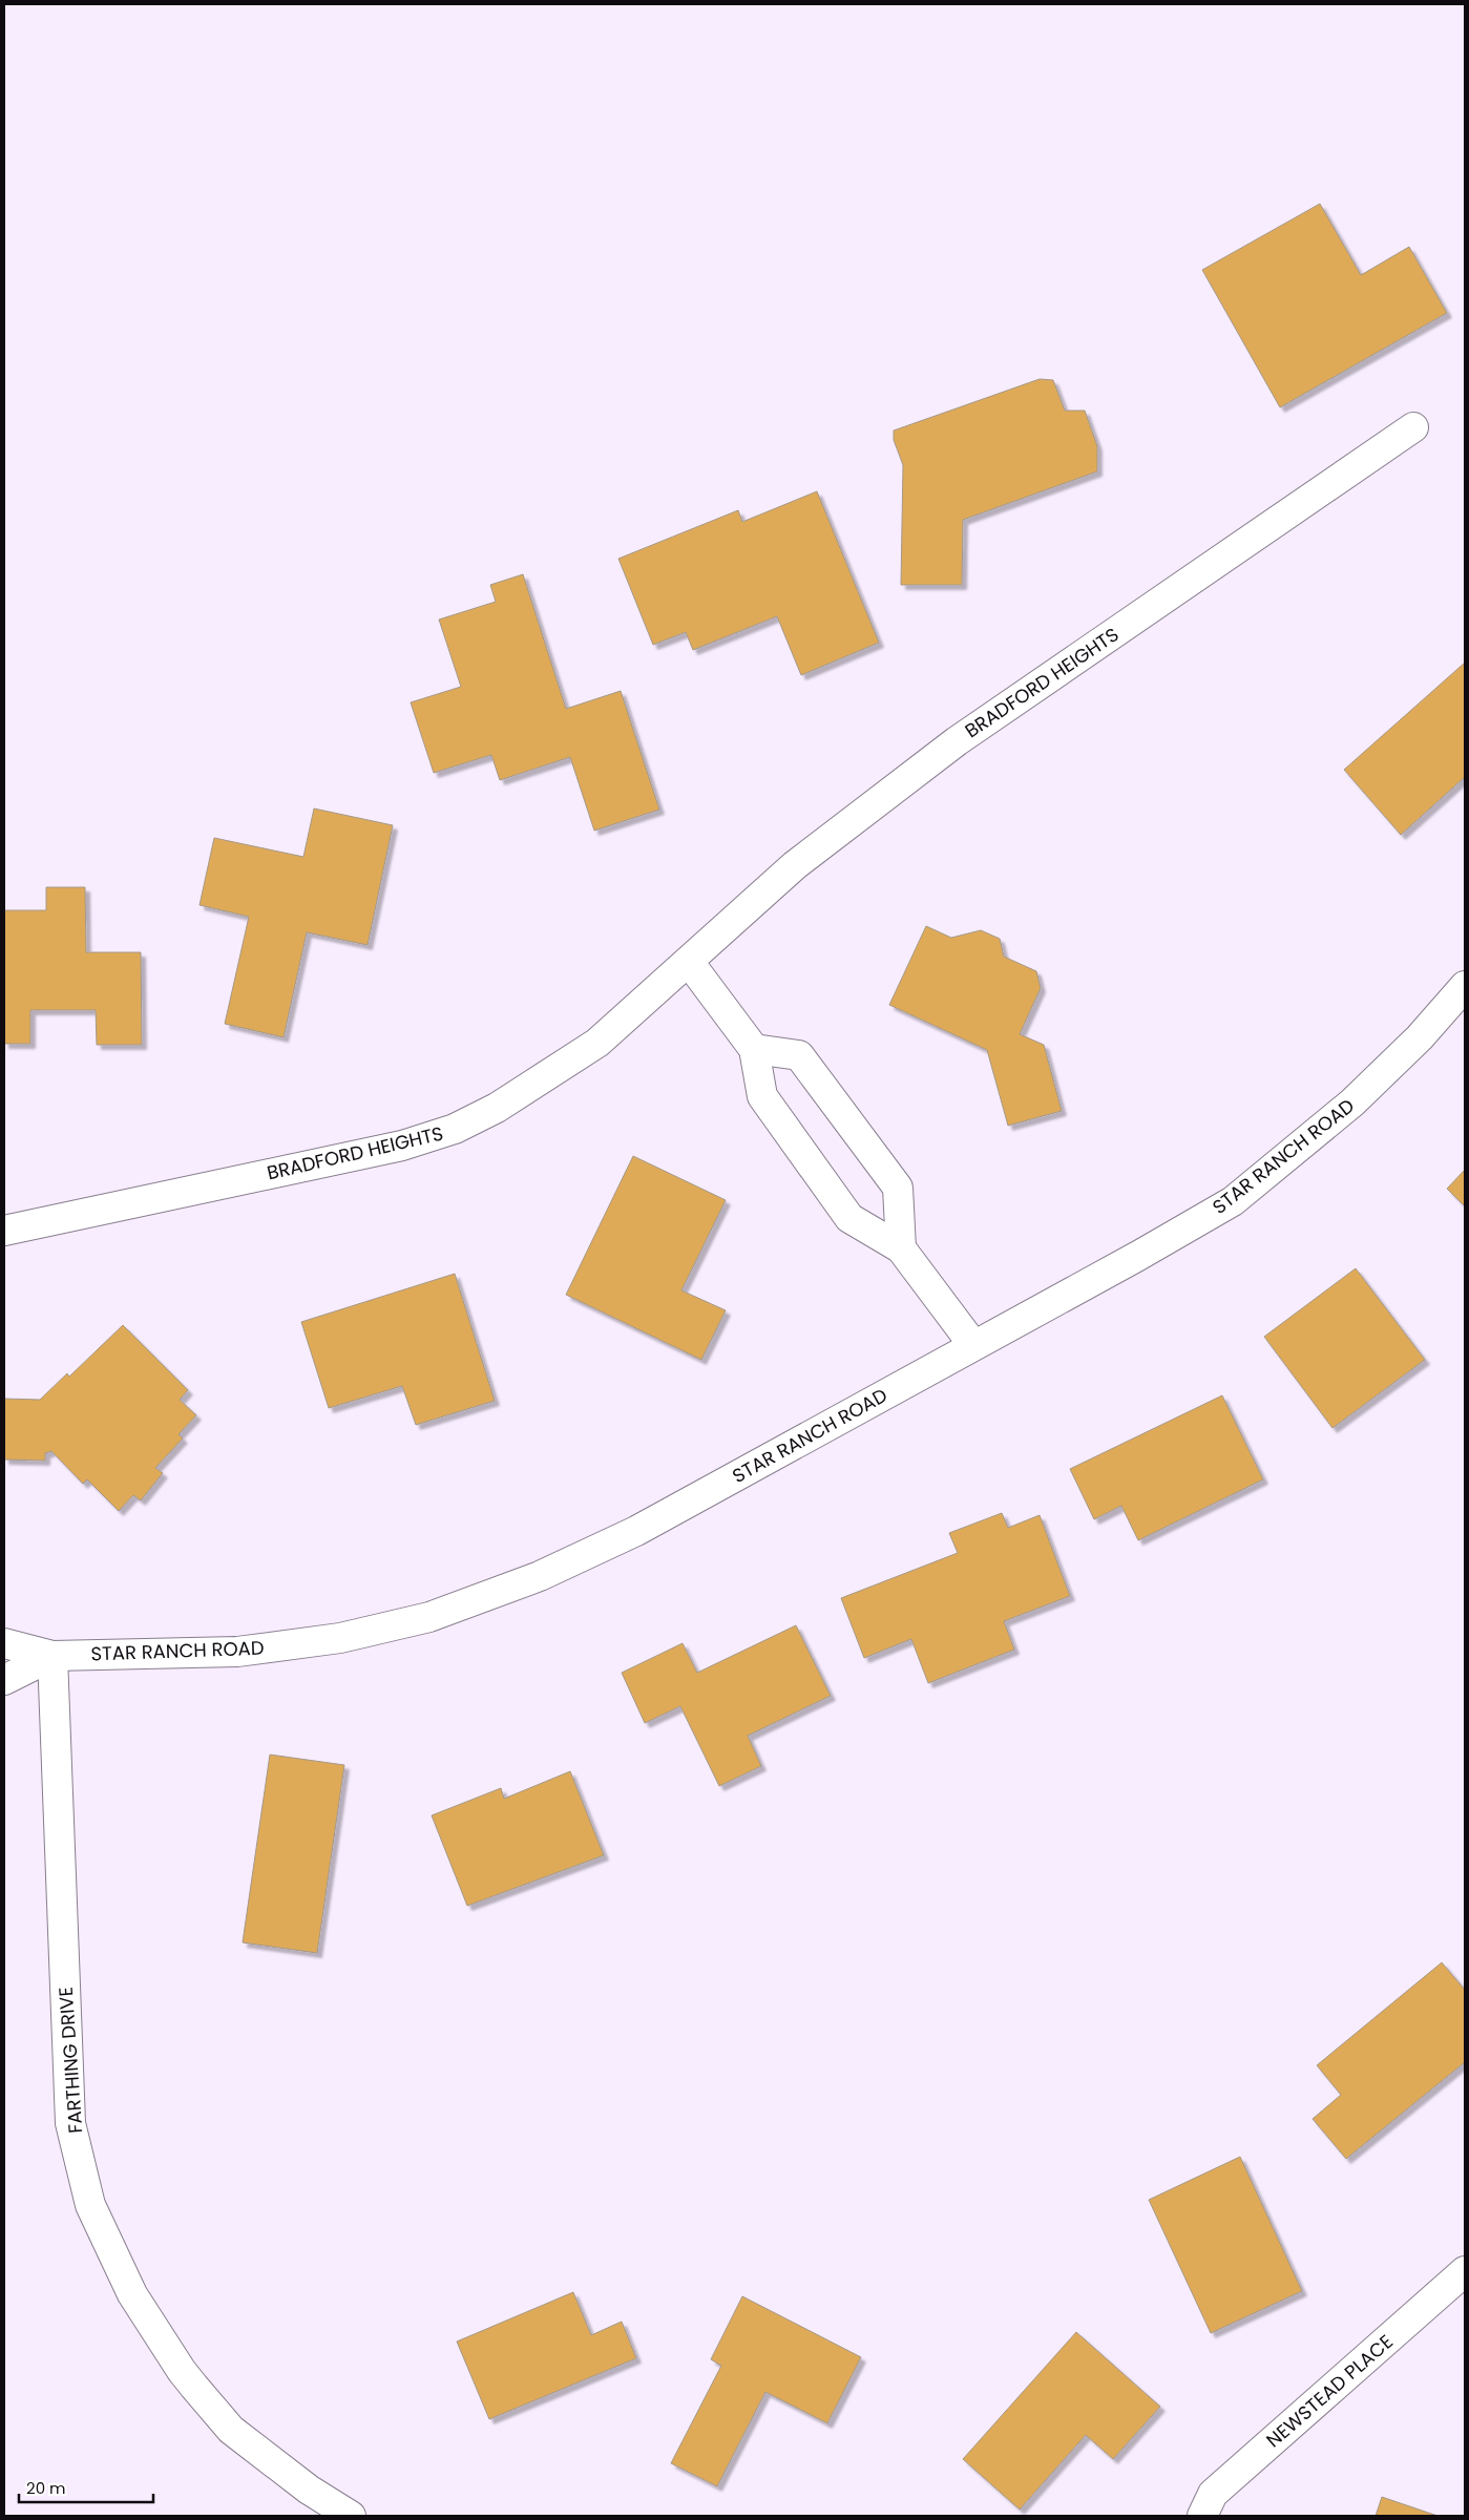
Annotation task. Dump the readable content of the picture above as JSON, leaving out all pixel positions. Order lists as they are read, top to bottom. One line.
{"streets":{"street":["BRADFORD HEIGHTS","STAR RANCH ROAD","FARTHING DRIVE","NEWSTEAD PLACE"]},"crossings":[["STAR RANCH ROAD","FARTHING DRIVE"]],"scale_bar":"20 m"}
